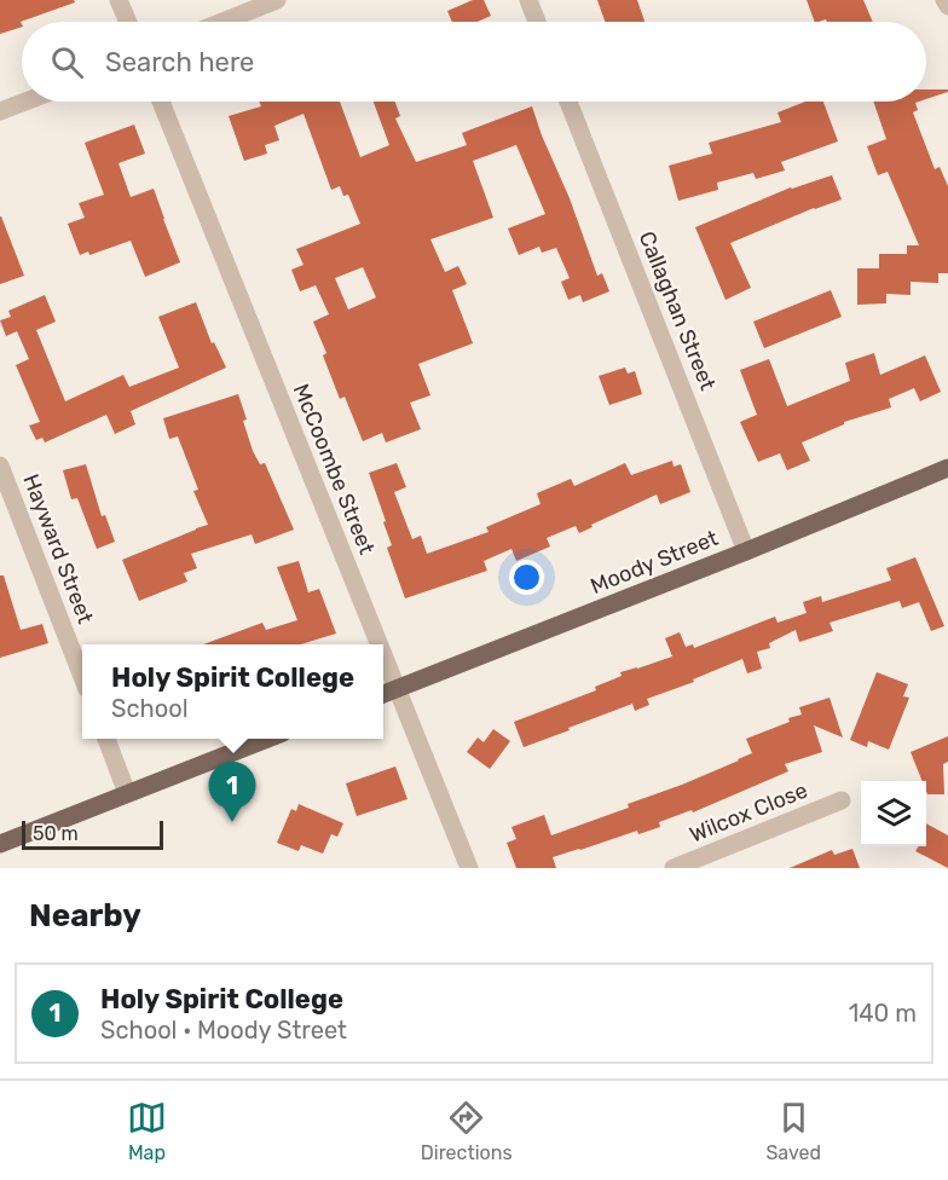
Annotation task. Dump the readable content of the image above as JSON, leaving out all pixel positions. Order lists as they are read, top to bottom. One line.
{"streets":{"main road":["Moody Street"],"street":["Callaghan Street","McCoombe Street","Hayward Street","Wilcox Close"]},"crossings":[["Callaghan Street","Moody Street"],["McCoombe Street","Moody Street"]],"scale_bar":"50 m","page":{"search":"Search here","popup":["Holy Spirit College","School"],"pins":"1","scale":"50 m","heading":"Nearby","list":[{"mark":"1","name":"Holy Spirit College","note":"School · Moody Street","value":"140 m"}],"nav":["Map","Directions","Saved"]}}
